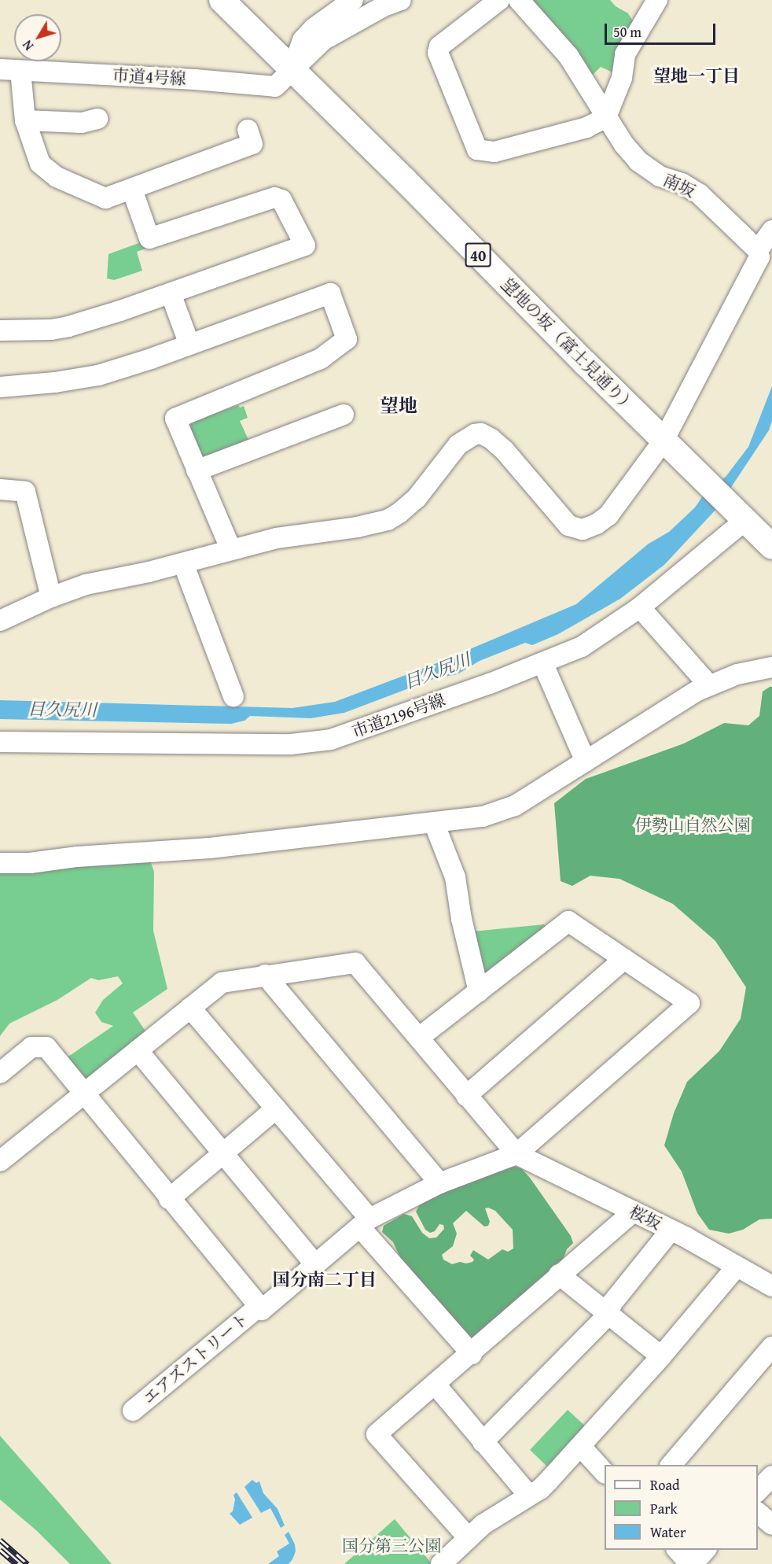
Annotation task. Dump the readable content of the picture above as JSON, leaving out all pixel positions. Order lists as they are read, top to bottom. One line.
{"streets":{"main road":["40","望地の坂（富士見通り）"],"street":["市道4号線","南坂","市道2196号線","桜坂","エアズストリート"]},"crossings":[["市道4号線","40"],["市道4号線","望地の坂（富士見通り）"],["40","望地の坂（富士見通り）"],["40","市道2196号線"]],"districts":["望地一丁目","望地","国分南二丁目"],"water":["目久尻川"],"parks":["伊勢山自然公園","国分第三公園"],"legend":["Road","Park","Water"],"scale_bar":"50 m","north":"bottom left"}
